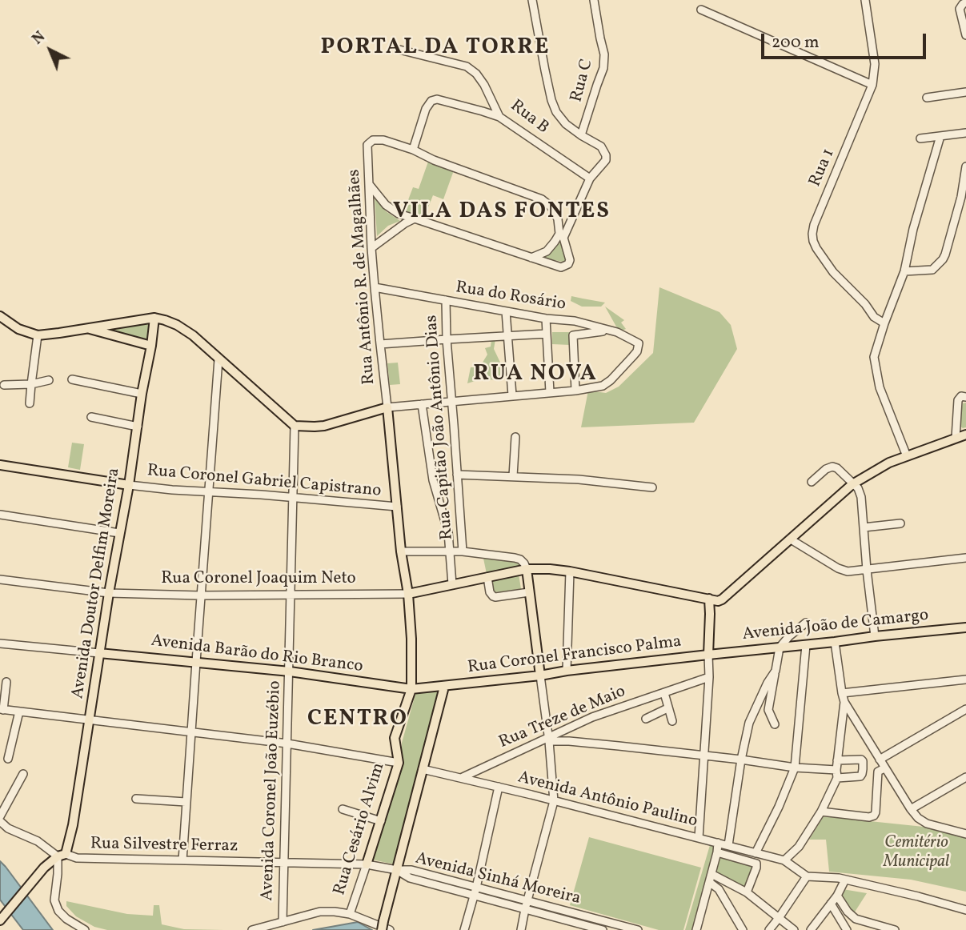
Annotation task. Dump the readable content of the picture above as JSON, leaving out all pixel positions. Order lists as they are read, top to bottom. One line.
{"streets":{"main road":["Avenida Doutor Delfim Moreira","Avenida João de Camargo","Avenida Barão do Rio Branco","Rua Coronel Francisco Palma","Rua Cesário Alvim"],"street":["Rua C","Rua B","Rua 1","Rua Antônio R. de Magalhães","Rua do Rosário","Rua Capitão João Antônio Dias","Rua Coronel Gabriel Capistrano","Rua Coronel Joaquim Neto","Rua Treze de Maio","Avenida Coronel João Euzébio","Avenida Antônio Paulino","Rua Silvestre Ferraz","Avenida Sinhá Moreira"]},"crossings":[["Rua Antônio R. de Magalhães","Rua do Rosário"],["Rua Antônio R. de Magalhães","Rua Cesário Alvim"],["Rua do Rosário","Rua Capitão João Antônio Dias"],["Rua Coronel Gabriel Capistrano","Avenida Doutor Delfim Moreira"],["Rua Coronel Gabriel Capistrano","Avenida Coronel João Euzébio"],["Rua Coronel Gabriel Capistrano","Rua Cesário Alvim"],["Rua Coronel Joaquim Neto","Avenida Doutor Delfim Moreira"],["Rua Coronel Joaquim Neto","Avenida Coronel João Euzébio"],["Rua Coronel Joaquim Neto","Rua Cesário Alvim"],["Avenida Doutor Delfim Moreira","Avenida Barão do Rio Branco"],["Avenida Doutor Delfim Moreira","Rua Silvestre Ferraz"],["Avenida João de Camargo","Rua Coronel Francisco Palma"],["Avenida Barão do Rio Branco","Rua Coronel Francisco Palma"],["Avenida Barão do Rio Branco","Avenida Coronel João Euzébio"],["Avenida Barão do Rio Branco","Rua Cesário Alvim"],["Rua Treze de Maio","Avenida Antônio Paulino"],["Avenida Coronel João Euzébio","Rua Silvestre Ferraz"],["Rua Cesário Alvim","Rua Silvestre Ferraz"],["Rua Silvestre Ferraz","Avenida Sinhá Moreira"]],"districts":["PORTAL DA TORRE","VILA DAS FONTES","RUA NOVA","CENTRO"],"parks":["Cemitério Municipal"],"scale_bar":"200 m","north":"top left"}
